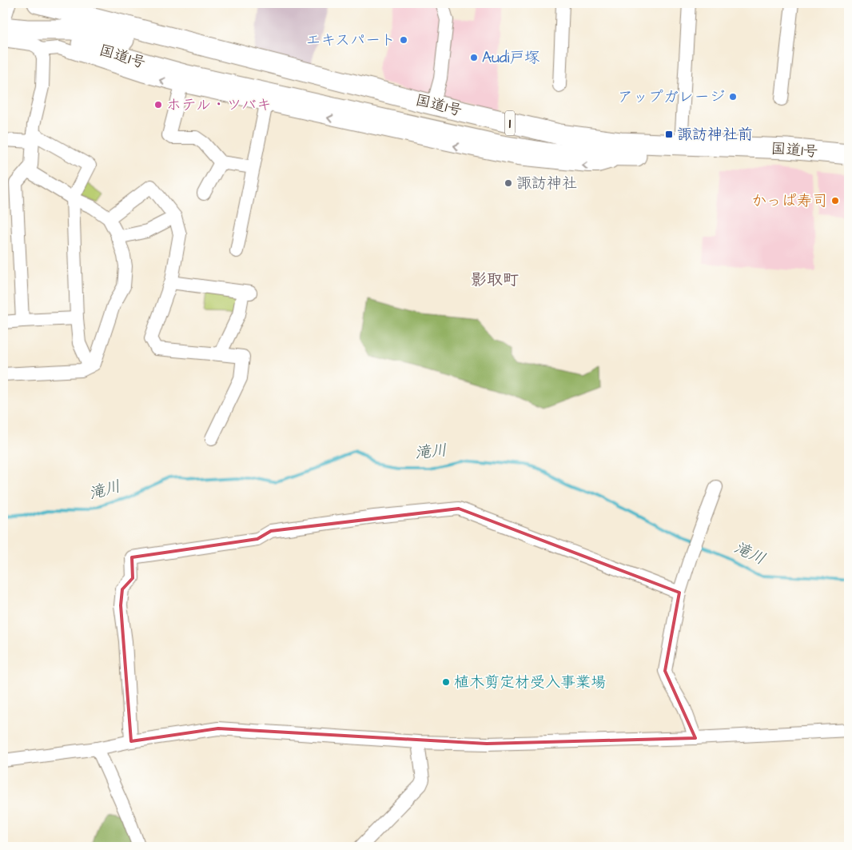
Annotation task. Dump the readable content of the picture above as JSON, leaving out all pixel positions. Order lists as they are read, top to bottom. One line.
{"streets":{"highway":["国道1号","1"]},"crossings":[["国道1号","1"]],"districts":["影取町"],"water":["滝川"],"places":{"other":["エキスパート","Audi戸塚","アップガレージ","ホテル・ツバキ","諏訪神社","かっぱ寿司","植木剪定材受入事業場"],"transit":["諏訪神社前"]}}
